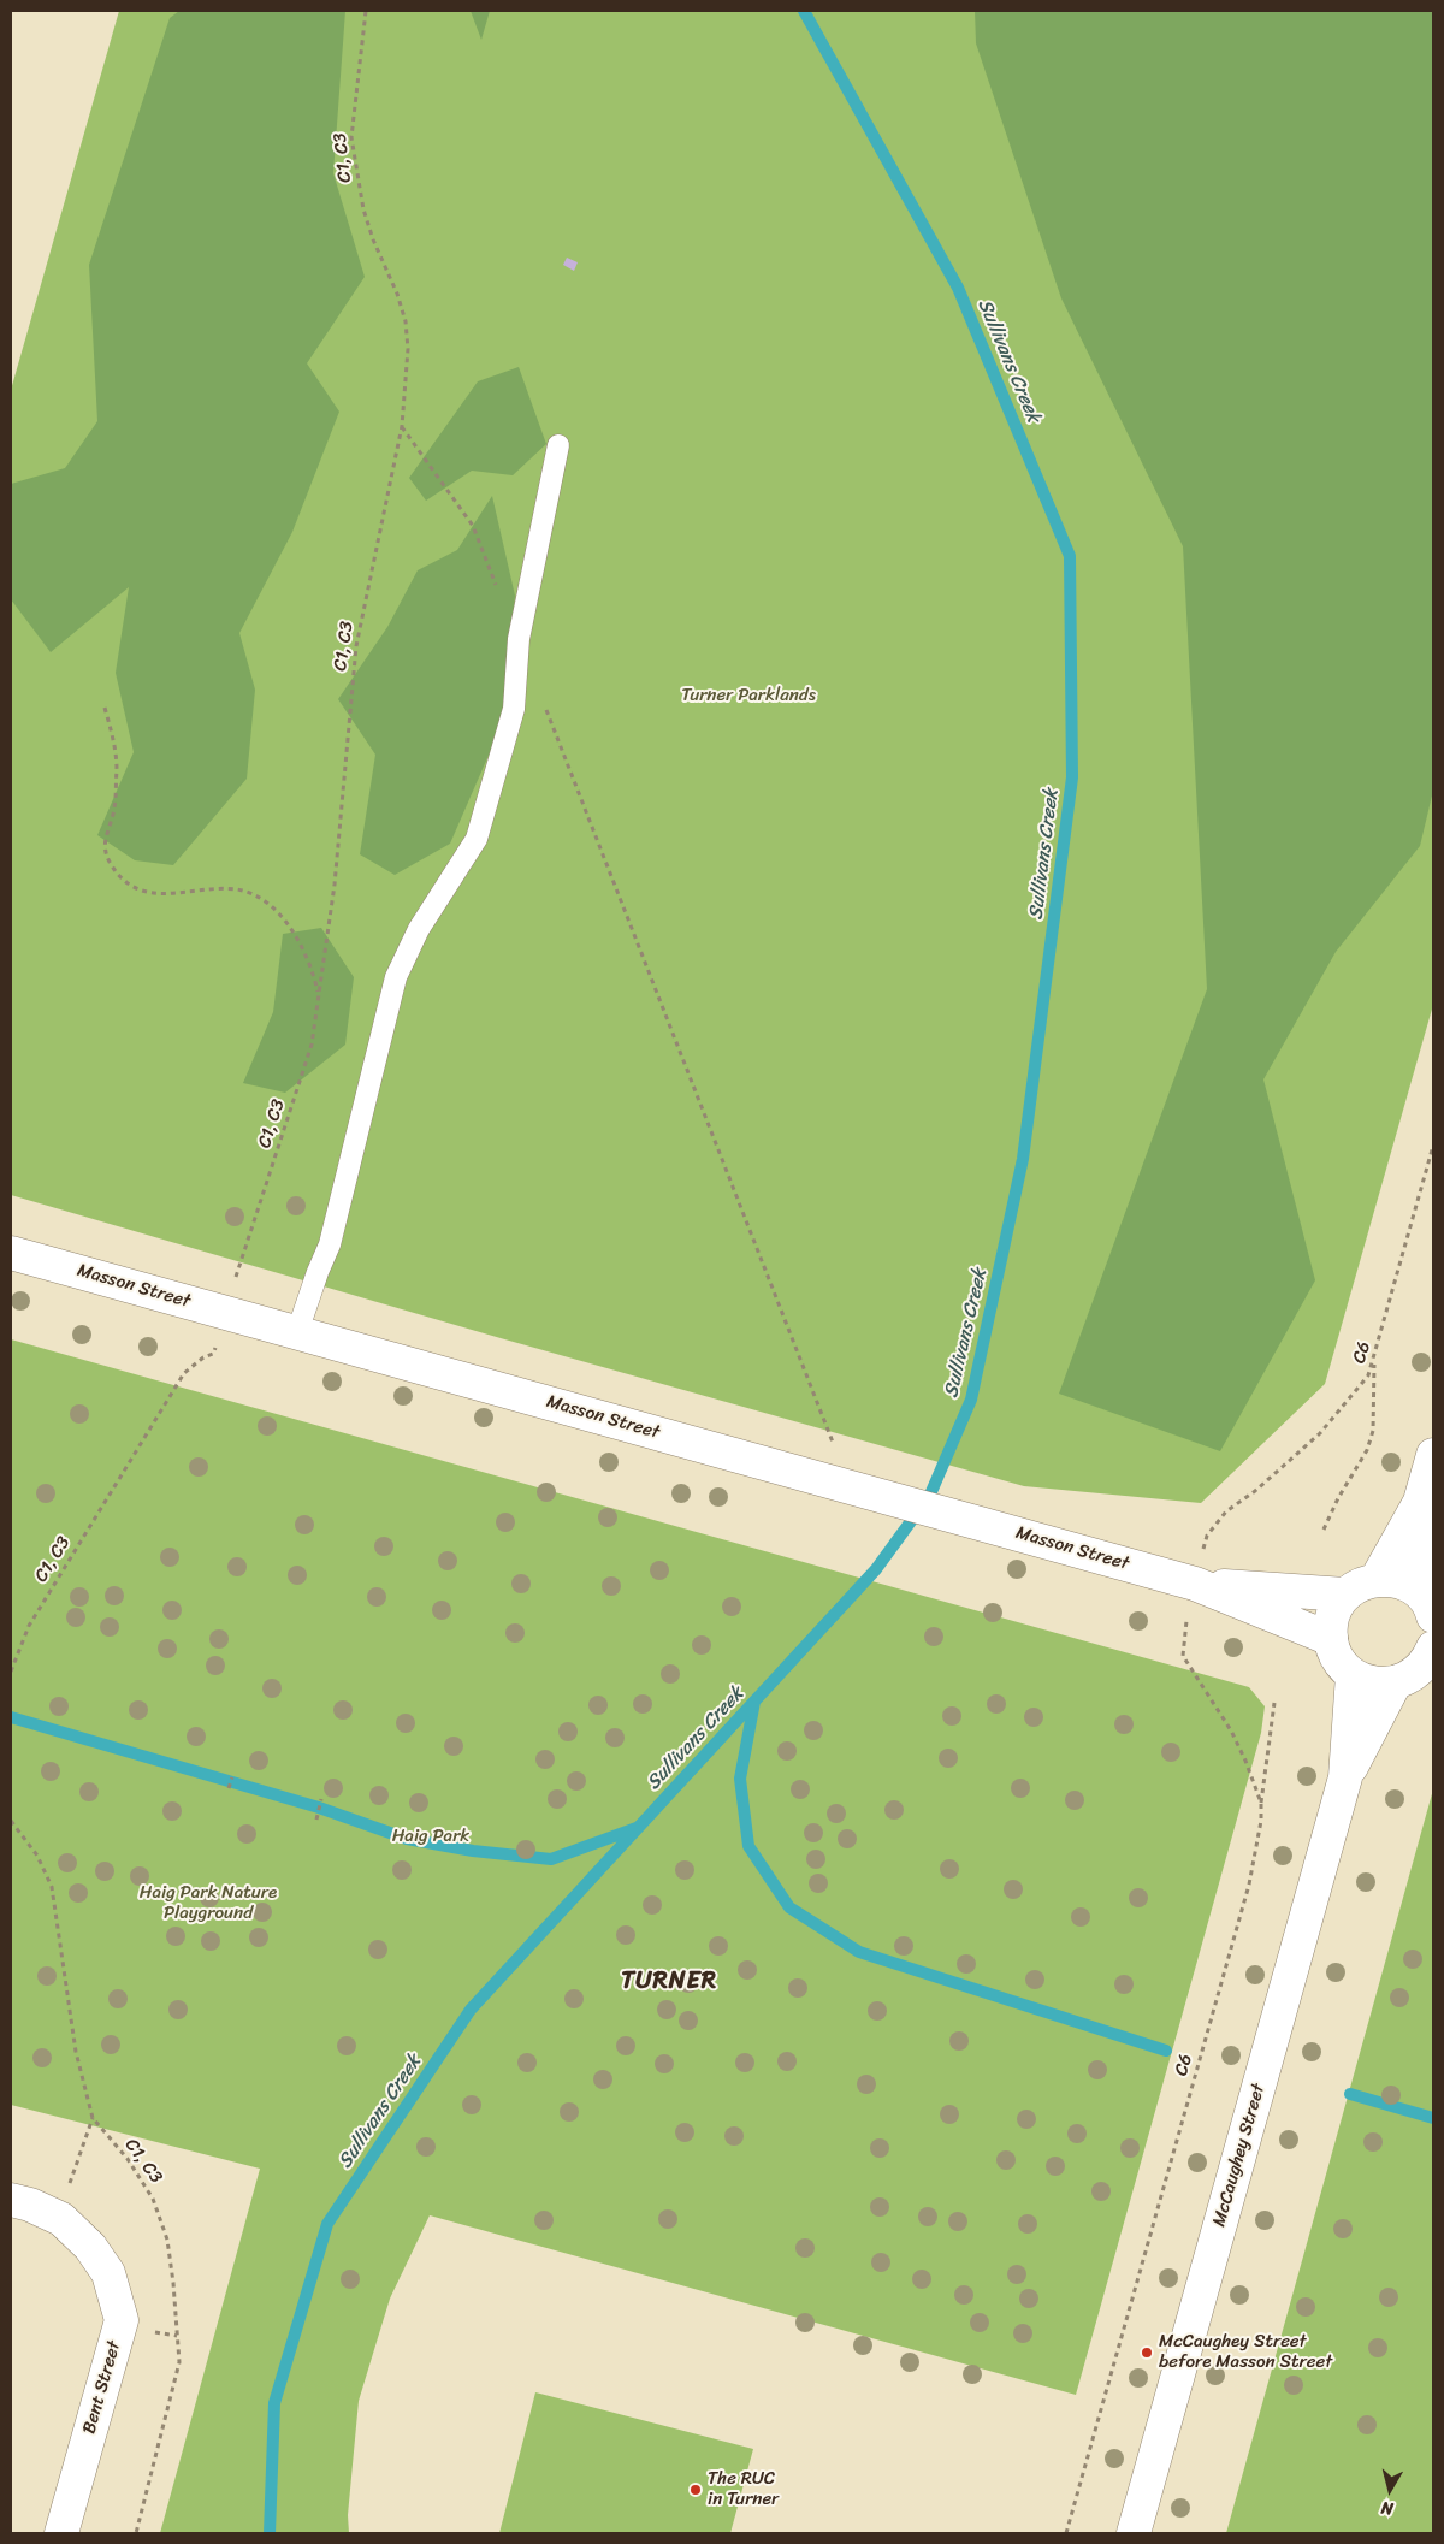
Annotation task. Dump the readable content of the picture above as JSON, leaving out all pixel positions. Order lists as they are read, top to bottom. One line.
{"streets":{"street":["Masson Street","McCaughey Street","Bent Street"],"path":["C1, C3","C6"]},"crossings":[["Masson Street","C6"]],"districts":["TURNER"],"water":["Sullivans Creek"],"parks":["Turner Parklands","Haig Park","Haig Park Nature Playground"],"places":["McCaughey Street before Masson Street","The RUC in Turner"],"north":"bottom"}
